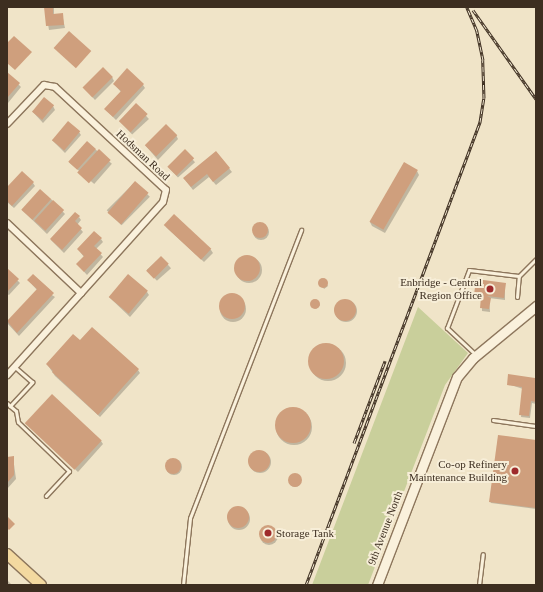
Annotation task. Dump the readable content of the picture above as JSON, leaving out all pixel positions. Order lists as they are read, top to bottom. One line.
{"streets":{"street":["Hodsman Road","9th Avenue North"]},"places":["Enbridge - Central Region Office","Co-op Refinery Maintenance Building","Storage Tank"]}
